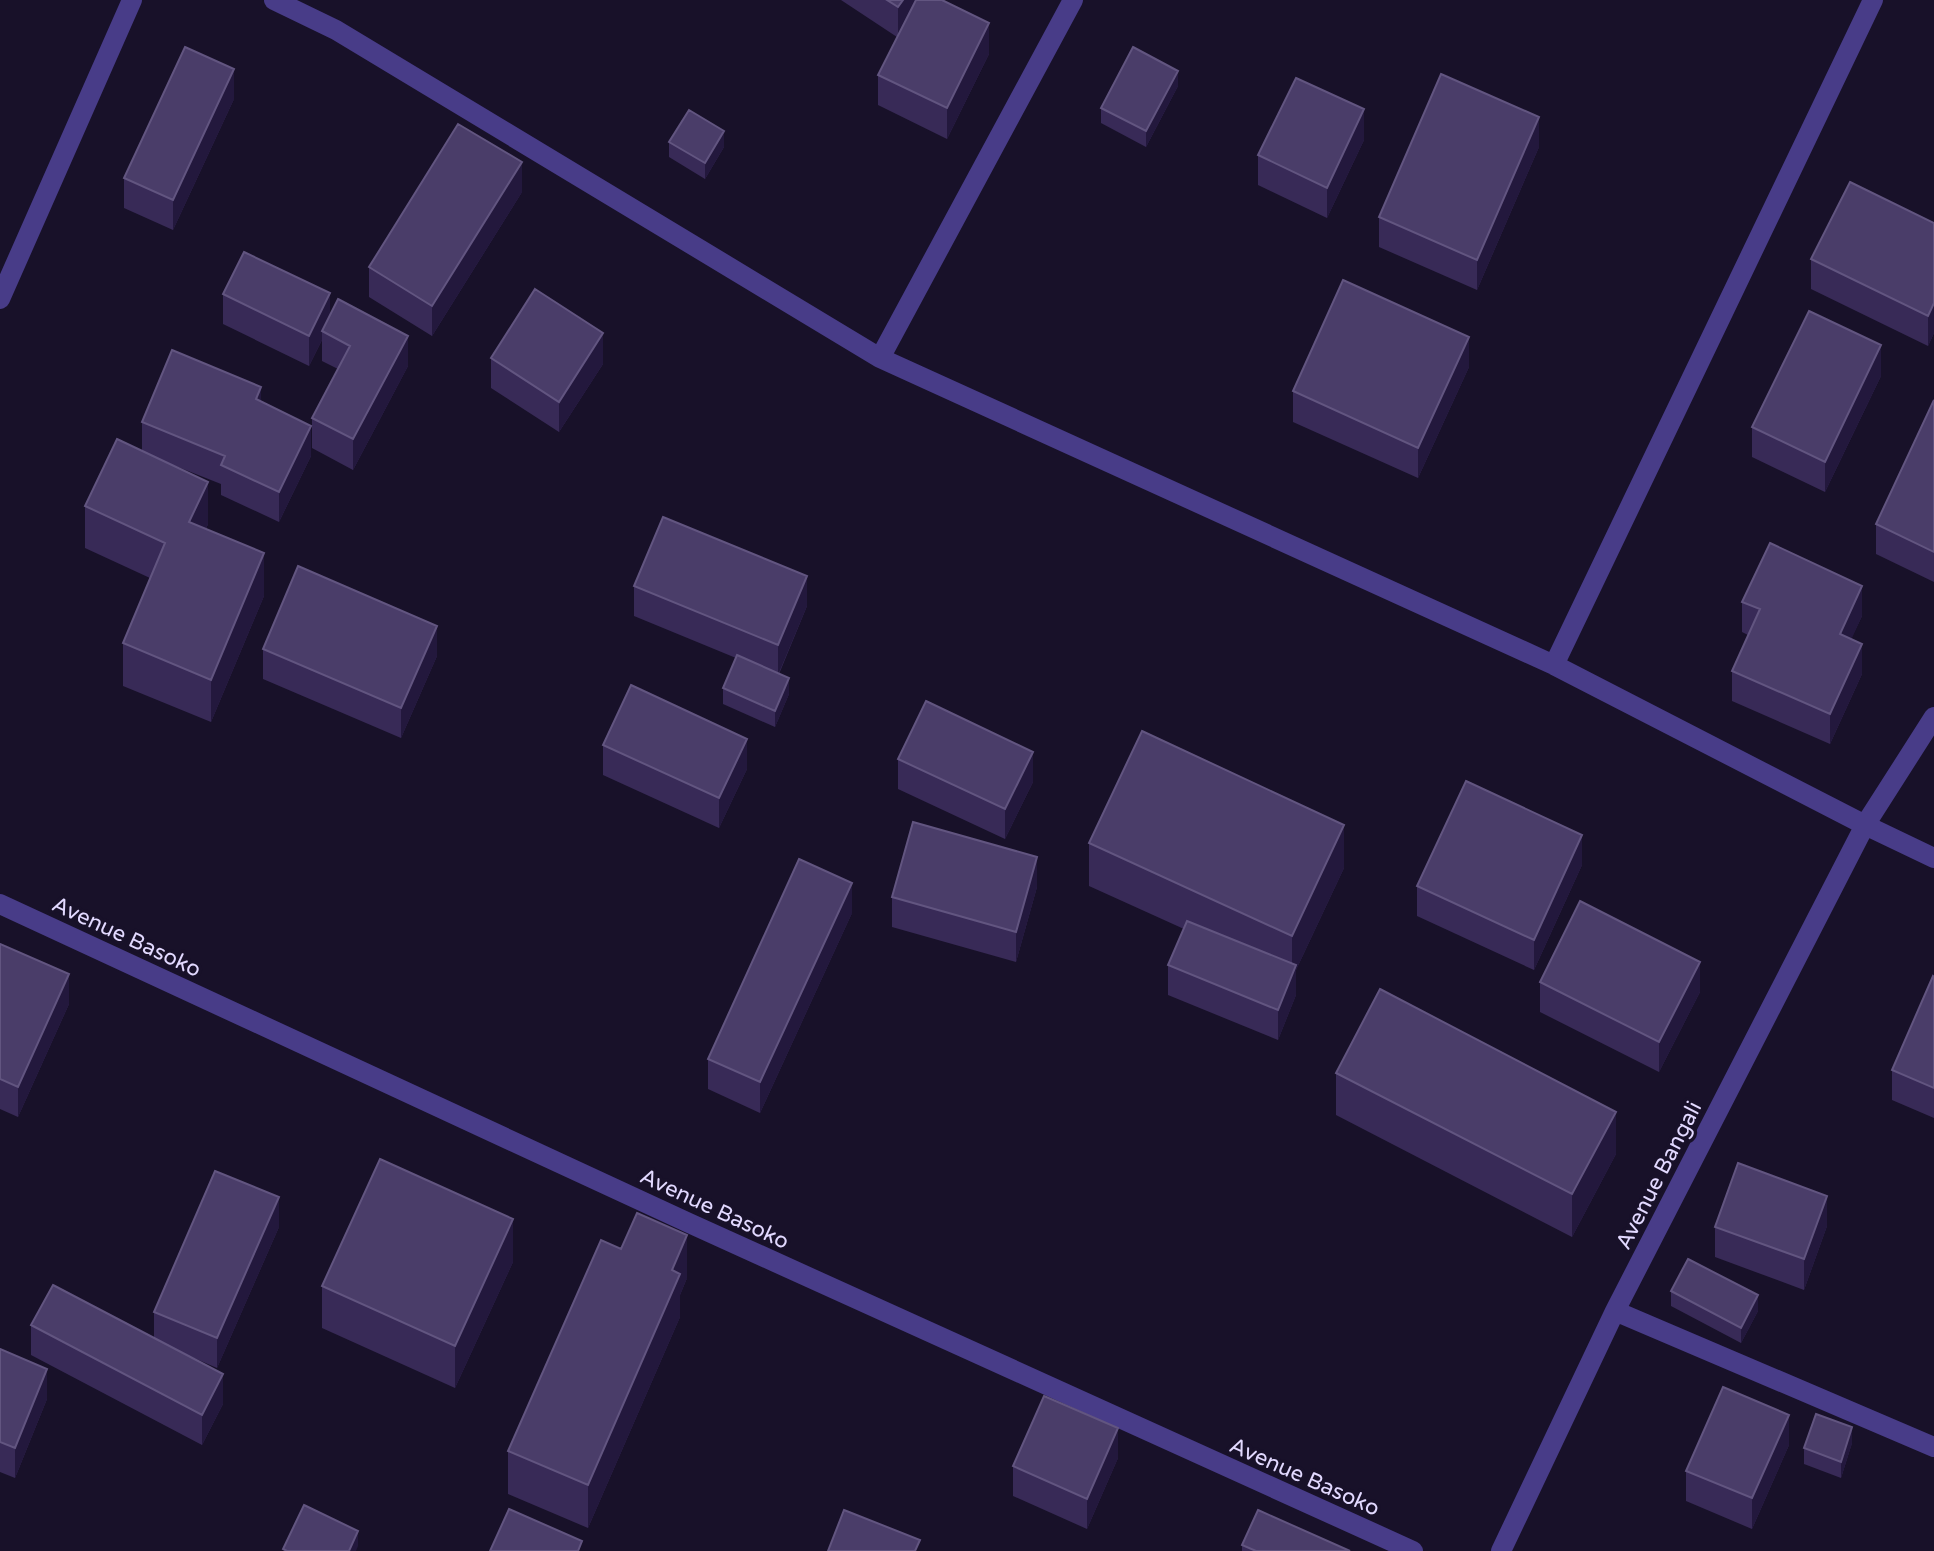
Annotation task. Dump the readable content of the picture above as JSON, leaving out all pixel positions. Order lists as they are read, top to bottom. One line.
{"streets":{"street":["Avenue Basoko","Avenue Bangali"]}}
